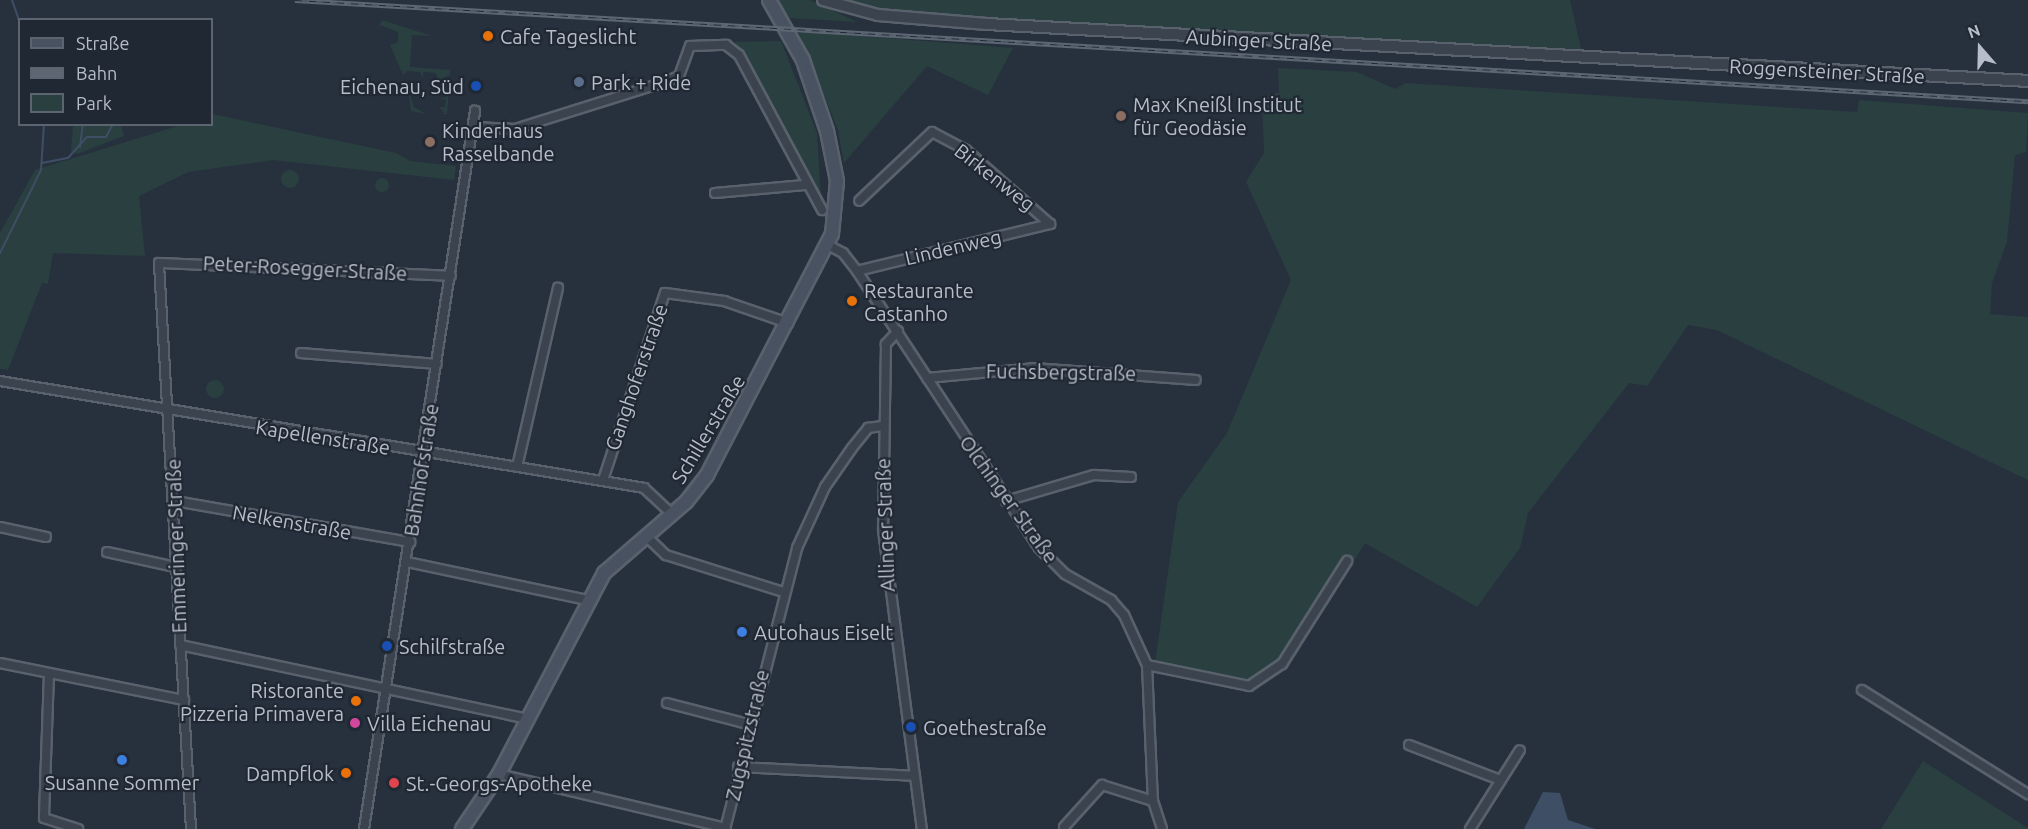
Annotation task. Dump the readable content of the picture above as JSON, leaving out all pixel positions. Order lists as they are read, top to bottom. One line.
{"streets":{"main road":["Schillerstraße"],"street":["Aubinger Straße","Roggensteiner Straße","Birkenweg","Lindenweg","Peter-Rosegger-Straße","Fuchsbergstraße","Ganghoferstraße","Kapellenstraße","Bahnhofstraße","Olchinger Straße","Nelkenstraße","Allinger Straße","Emmeringer Straße","Zugspitzstraße"]},"crossings":[["Aubinger Straße","Roggensteiner Straße"],["Birkenweg","Lindenweg"],["Lindenweg","Olchinger Straße"],["Peter-Rosegger-Straße","Bahnhofstraße"],["Peter-Rosegger-Straße","Emmeringer Straße"],["Fuchsbergstraße","Olchinger Straße"],["Ganghoferstraße","Schillerstraße"],["Ganghoferstraße","Kapellenstraße"],["Schillerstraße","Kapellenstraße"],["Schillerstraße","Olchinger Straße"],["Kapellenstraße","Bahnhofstraße"],["Kapellenstraße","Emmeringer Straße"],["Bahnhofstraße","Nelkenstraße"],["Olchinger Straße","Allinger Straße"],["Nelkenstraße","Emmeringer Straße"],["Allinger Straße","Zugspitzstraße"]],"places":["Cafe Tageslicht","Park + Ride","Eichenau, Süd","Max Kneißl Institut für Geodäsie","Kinderhaus Rasselbande","Restaurante Castanho","Autohaus Eiselt","Schilfstraße","Ristorante Pizzeria Primavera","Villa Eichenau","Goethestraße","Susanne Sommer","Dampflok","St.-Georgs-Apotheke"],"legend":["Straße","Bahn","Park"],"north":"top"}
